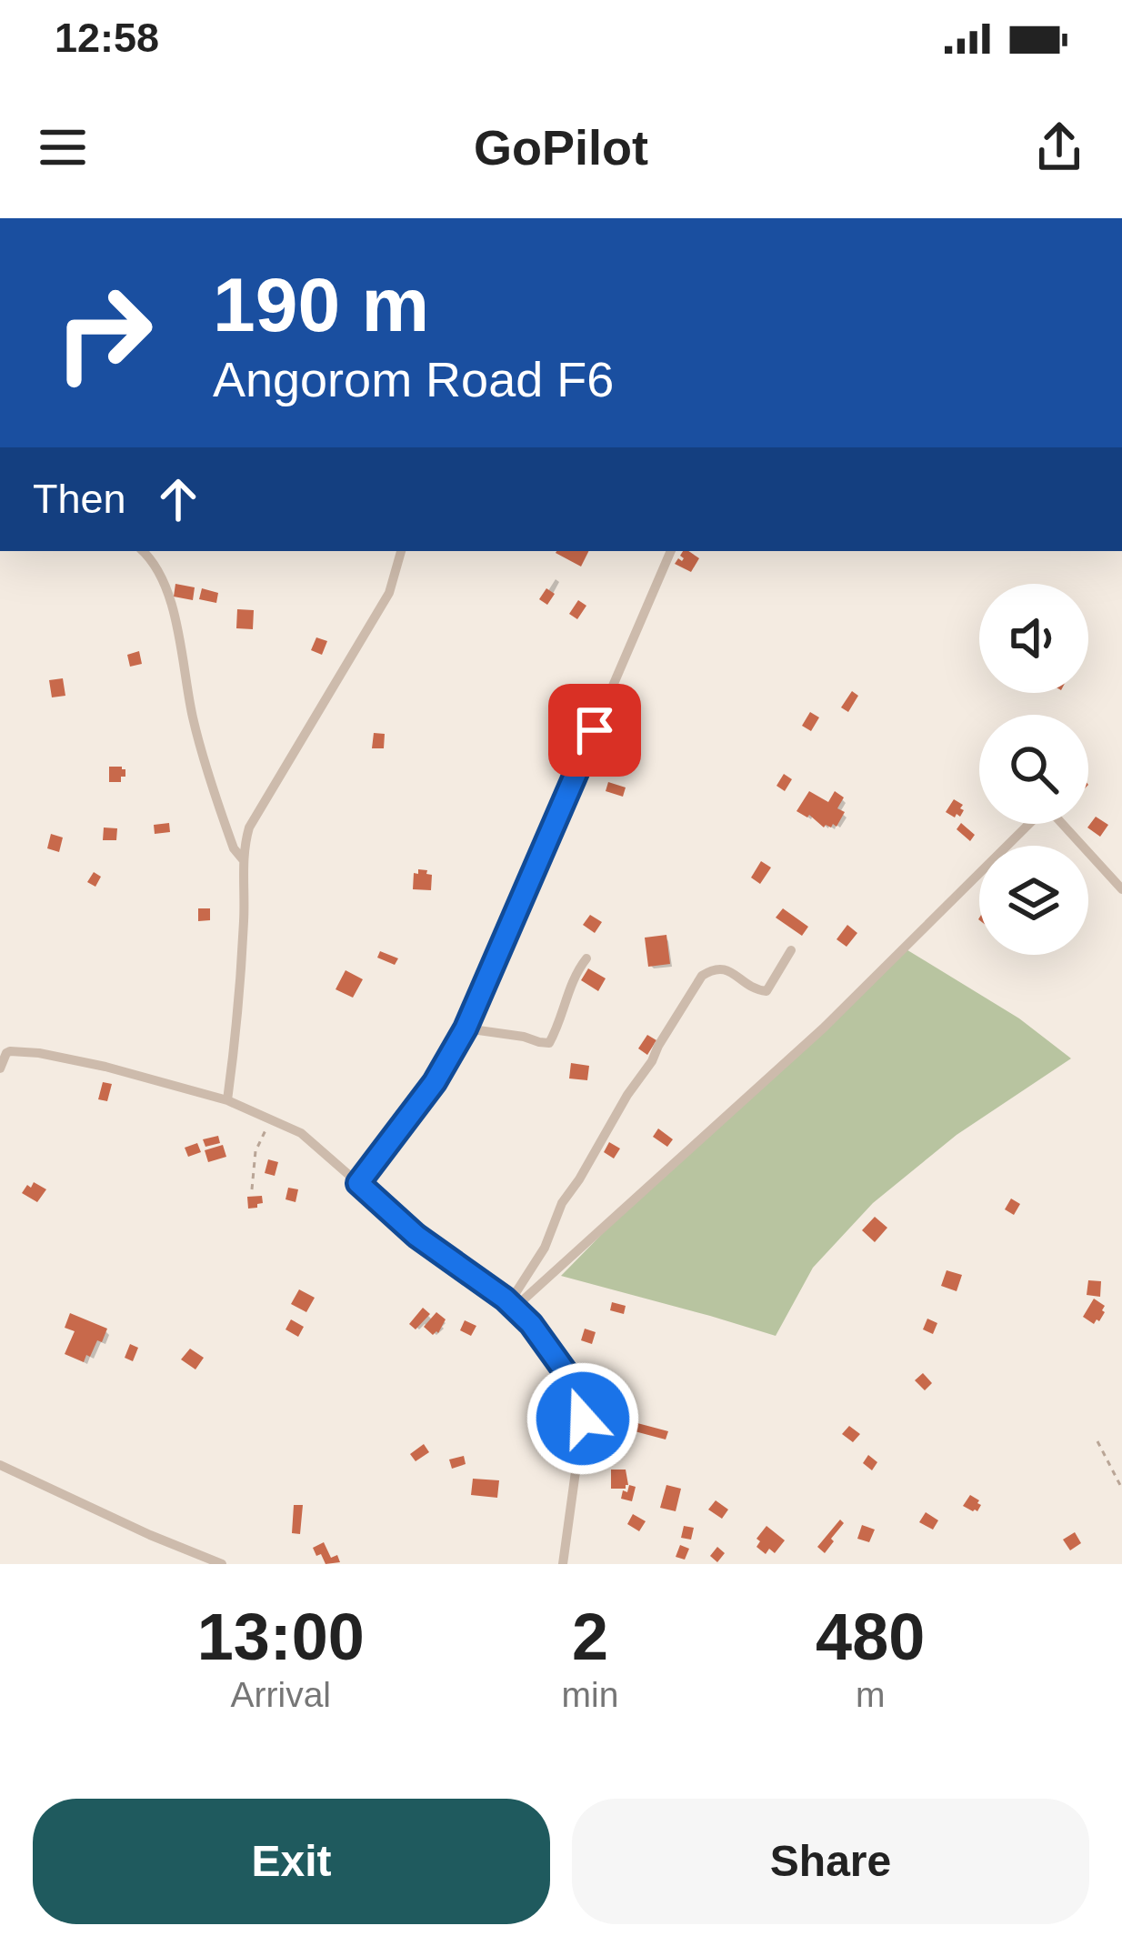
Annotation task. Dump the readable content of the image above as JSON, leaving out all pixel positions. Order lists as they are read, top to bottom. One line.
{"page":{"status":"12:58","header":"GoPilot","turn":["190 m","Angorom Road F6"],"then":"Then","eta":["13:00","Arrival","2","min","480","m"],"buttons":["Exit","Share"]}}
